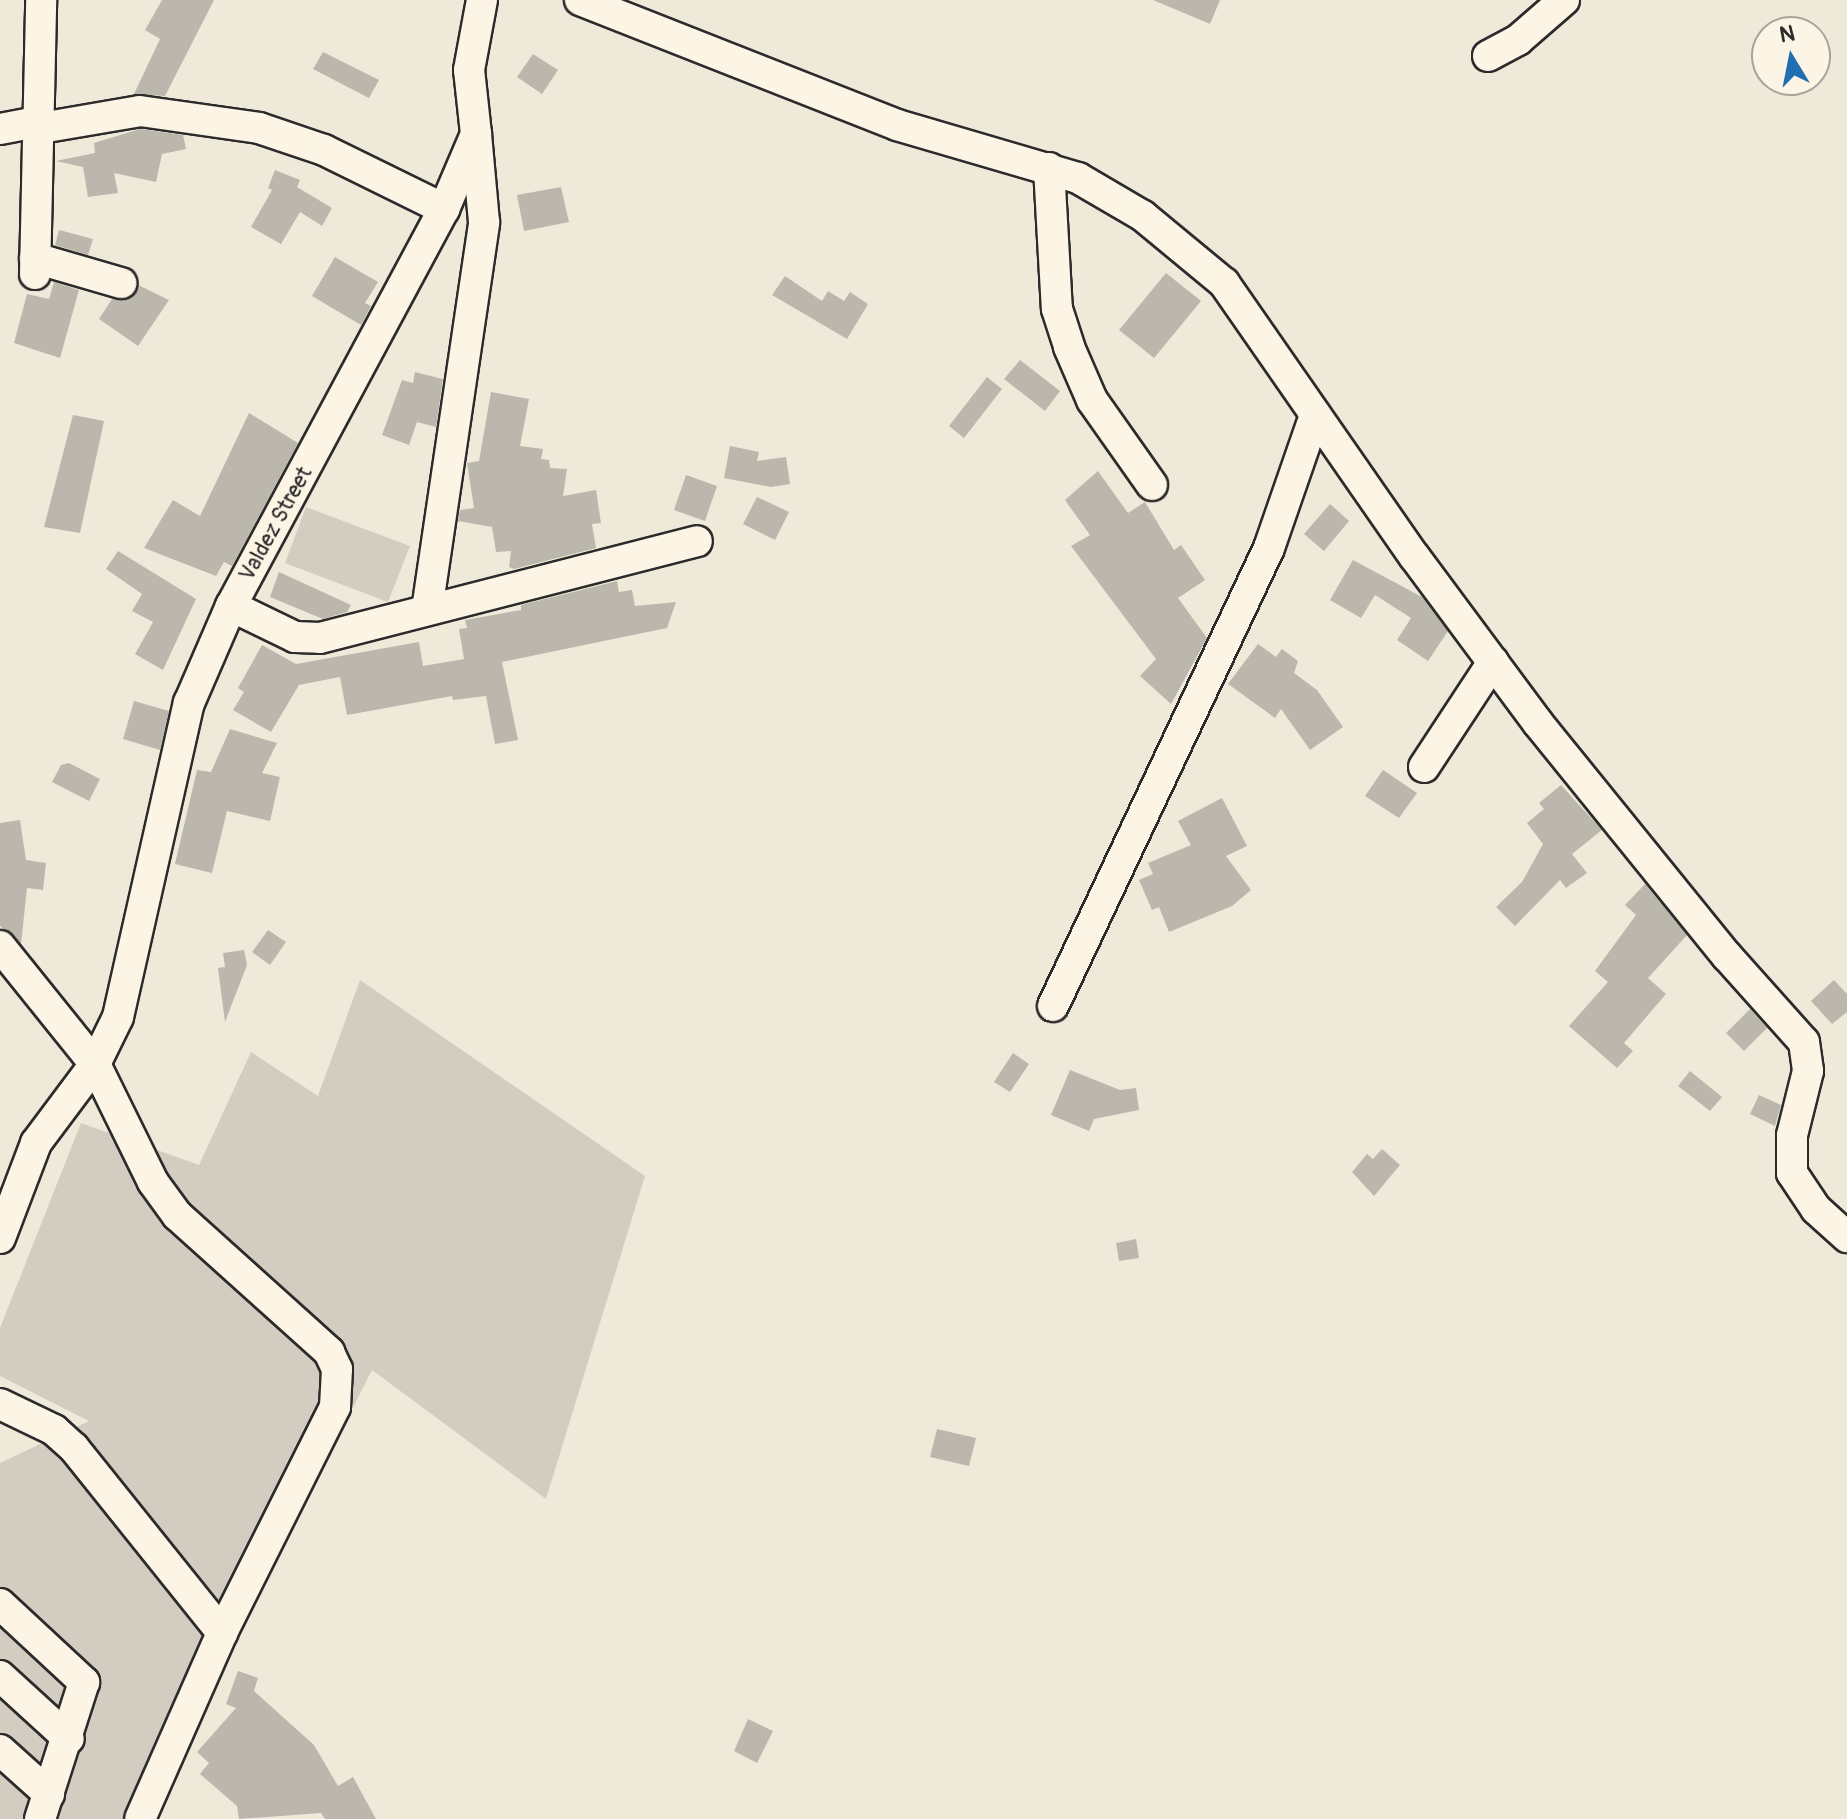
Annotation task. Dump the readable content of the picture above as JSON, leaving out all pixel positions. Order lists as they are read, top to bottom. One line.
{"streets":{"street":["Valdez Street"]},"north":"top"}
